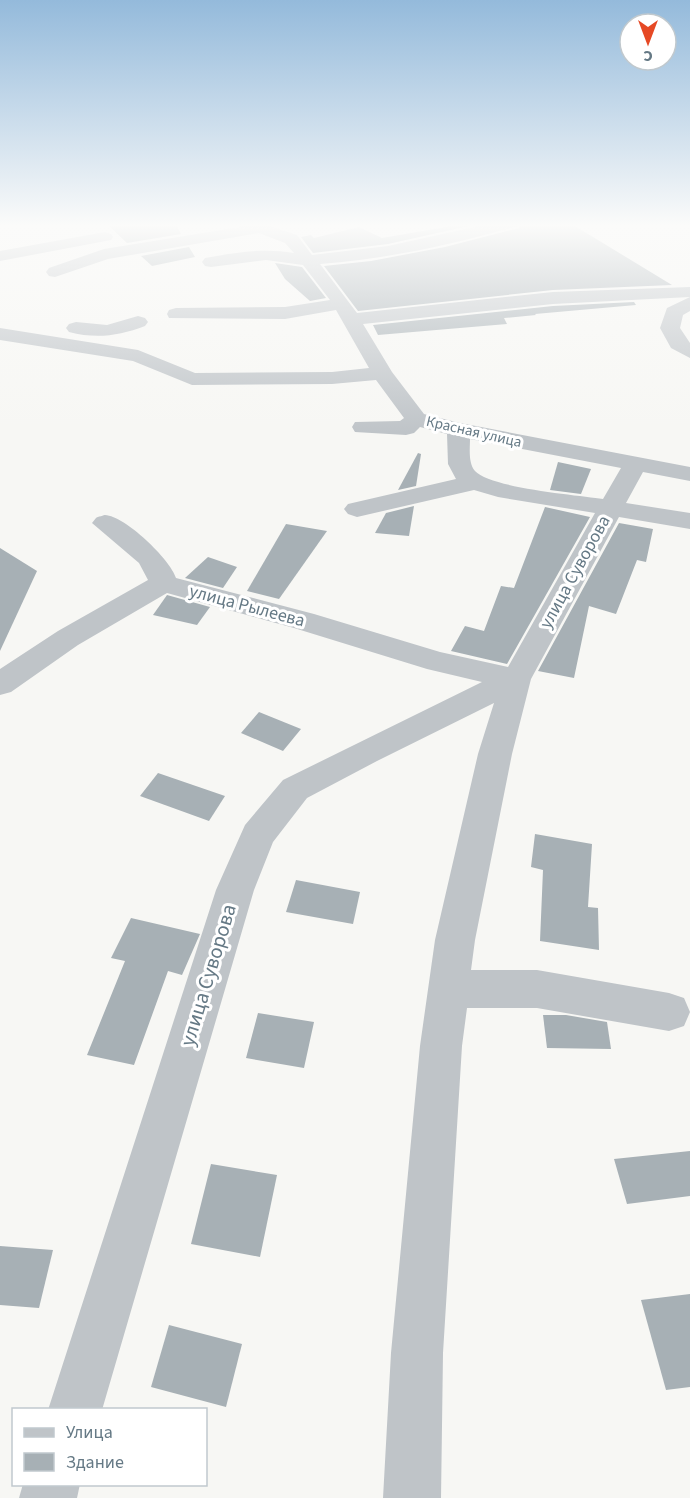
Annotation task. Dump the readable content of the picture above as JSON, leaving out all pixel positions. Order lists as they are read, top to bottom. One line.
{"streets":{"street":["Красная улица","улица Суворова","улица Рылеева"]},"crossings":[["Красная улица","улица Суворова"],["улица Суворова","улица Рылеева"]],"legend":["Улица","Здание"],"north":"bottom"}
